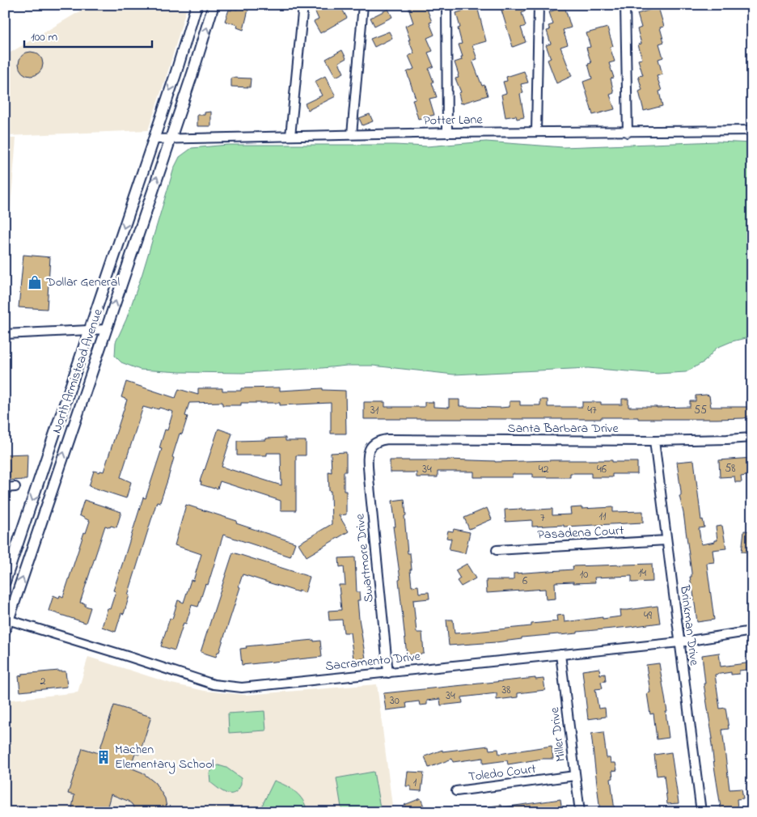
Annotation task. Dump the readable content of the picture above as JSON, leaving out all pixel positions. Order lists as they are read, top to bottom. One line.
{"streets":{"main road":["North Armistead Avenue"],"street":["Potter Lane","Santa Barbara Drive","Pasadena Court","Swartmore Drive","Brinkman Drive","Sacramento Drive","Miller Drive","Toledo Court"]},"crossings":[["Potter Lane","North Armistead Avenue"],["North Armistead Avenue","Sacramento Drive"],["Santa Barbara Drive","Swartmore Drive"],["Santa Barbara Drive","Brinkman Drive"],["Pasadena Court","Brinkman Drive"],["Swartmore Drive","Sacramento Drive"],["Brinkman Drive","Sacramento Drive"],["Sacramento Drive","Miller Drive"],["Miller Drive","Toledo Court"]],"places":{"shop":["Dollar General"],"building":["Machen Elementary School"]},"house_numbers":["31","47","55","58","34","42","46","11","7","14","10","6","49","2","38","34","30","1"],"scale_bar":"100 m"}
